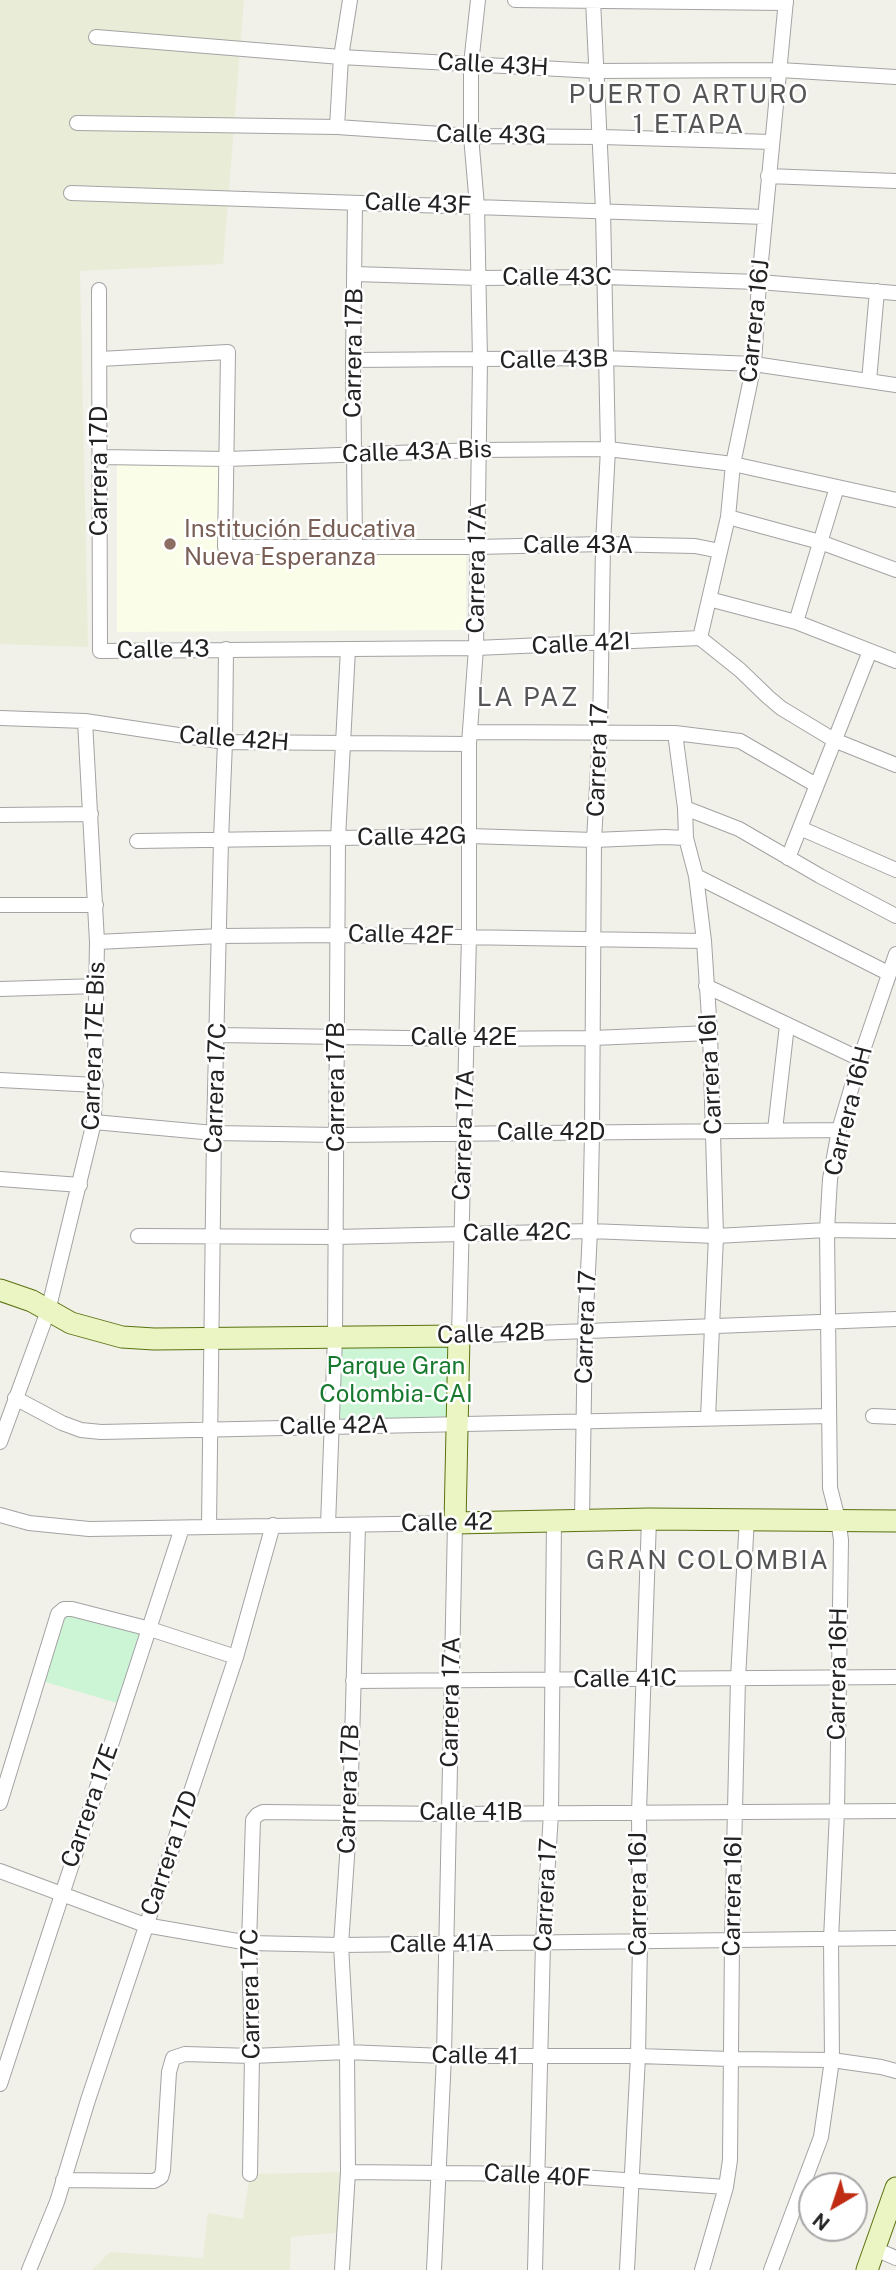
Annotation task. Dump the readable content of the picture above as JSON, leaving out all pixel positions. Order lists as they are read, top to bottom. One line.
{"streets":{"street":["Calle 43H","Calle 43G","Calle 43F","Calle 43C","Carrera 16J","Carrera 17B","Calle 43B","Calle 43A Bis","Carrera 17D","Calle 43A","Carrera 17A","Calle 42I","Calle 43","Calle 42H","Carrera 17","Calle 42G","Calle 42F","Calle 42E","Carrera 17E Bis","Carrera 16I","Carrera 17C","Carrera 16H","Calle 42D","Calle 42C","Calle 42B","Calle 42A","Calle 42","Calle 41C","Carrera 17E","Calle 41B","Calle 41A","Calle 41","Calle 40F"]},"crossings":[["Calle 43H","Carrera 16J"],["Calle 43H","Carrera 17A"],["Calle 43H","Carrera 17"],["Calle 43G","Carrera 16J"],["Calle 43G","Carrera 17A"],["Calle 43G","Carrera 17"],["Calle 43F","Carrera 16J"],["Calle 43F","Carrera 17B"],["Calle 43F","Carrera 17A"],["Calle 43F","Carrera 17"],["Calle 43C","Carrera 16J"],["Calle 43C","Carrera 17B"],["Calle 43C","Carrera 17A"],["Calle 43C","Carrera 17"],["Carrera 16J","Calle 43B"],["Carrera 16J","Calle 43A Bis"],["Carrera 16J","Calle 43A"],["Carrera 16J","Calle 42I"],["Carrera 16J","Calle 42"],["Carrera 16J","Calle 41C"],["Carrera 16J","Calle 41B"],["Carrera 16J","Calle 41A"],["Carrera 16J","Calle 41"],["Carrera 16J","Calle 40F"],["Carrera 17B","Calle 43B"],["Carrera 17B","Calle 43A Bis"],["Carrera 17B","Calle 43A"],["Carrera 17B","Calle 42I"],["Carrera 17B","Calle 42H"],["Carrera 17B","Calle 42G"],["Carrera 17B","Calle 42F"],["Carrera 17B","Calle 42E"],["Carrera 17B","Calle 42D"],["Carrera 17B","Calle 42C"],["Carrera 17B","Calle 42B"],["Carrera 17B","Calle 42A"],["Carrera 17B","Calle 42"],["Carrera 17B","Calle 41C"],["Carrera 17B","Calle 41B"],["Carrera 17B","Calle 41A"],["Carrera 17B","Calle 41"],["Carrera 17B","Calle 40F"],["Calle 43B","Carrera 17A"],["Calle 43B","Carrera 17"],["Calle 43A Bis","Carrera 17D"],["Calle 43A Bis","Calle 43A"],["Calle 43A Bis","Carrera 17A"],["Calle 43A Bis","Carrera 17"],["Carrera 17D","Calle 43"],["Carrera 17D","Calle 42"],["Carrera 17D","Calle 41A"],["Carrera 17D","Calle 41"],["Calle 43A","Carrera 17A"],["Calle 43A","Carrera 17"],["Carrera 17A","Calle 42I"],["Carrera 17A","Calle 42H"],["Carrera 17A","Calle 42G"],["Carrera 17A","Calle 42F"],["Carrera 17A","Calle 42E"],["Carrera 17A","Calle 42D"],["Carrera 17A","Calle 42C"],["Carrera 17A","Calle 42B"],["Carrera 17A","Calle 42A"],["Carrera 17A","Calle 42"],["Carrera 17A","Calle 41C"],["Carrera 17A","Calle 41B"],["Carrera 17A","Calle 41A"],["Carrera 17A","Calle 41"],["Carrera 17A","Calle 40F"],["Calle 42I","Calle 43"],["Calle 42I","Carrera 17"],["Calle 42I","Carrera 17C"],["Calle 43","Carrera 17C"],["Calle 42H","Carrera 17"],["Calle 42H","Carrera 17E Bis"],["Calle 42H","Carrera 16I"],["Calle 42H","Carrera 17C"],["Carrera 17","Calle 42G"],["Carrera 17","Calle 42F"],["Carrera 17","Calle 42E"],["Carrera 17","Calle 42D"],["Carrera 17","Calle 42C"],["Carrera 17","Calle 42B"],["Carrera 17","Calle 42A"],["Carrera 17","Calle 42"],["Carrera 17","Calle 41C"],["Carrera 17","Calle 41B"],["Carrera 17","Calle 41A"],["Carrera 17","Calle 41"],["Carrera 17","Calle 40F"],["Calle 42G","Carrera 16I"],["Calle 42G","Carrera 17C"],["Calle 42F","Carrera 17E Bis"],["Calle 42F","Carrera 16I"],["Calle 42F","Carrera 17C"],["Calle 42E","Carrera 16I"],["Calle 42E","Carrera 17C"],["Carrera 17E Bis","Calle 42D"],["Carrera 17E Bis","Calle 42B"],["Carrera 17E Bis","Calle 42A"],["Carrera 16I","Calle 42D"],["Carrera 16I","Calle 42C"],["Carrera 16I","Calle 42B"],["Carrera 16I","Calle 42A"],["Carrera 16I","Calle 42"],["Carrera 16I","Calle 41C"],["Carrera 16I","Calle 41B"],["Carrera 16I","Calle 41A"],["Carrera 16I","Calle 41"],["Carrera 16I","Calle 40F"],["Carrera 17C","Calle 42D"],["Carrera 17C","Calle 42C"],["Carrera 17C","Calle 42B"],["Carrera 17C","Calle 42A"],["Carrera 17C","Calle 42"],["Carrera 17C","Calle 41B"],["Carrera 17C","Calle 41A"],["Carrera 17C","Calle 41"],["Carrera 16H","Calle 42D"],["Carrera 16H","Calle 42C"],["Carrera 16H","Calle 42B"],["Carrera 16H","Calle 42A"],["Carrera 16H","Calle 42"],["Carrera 16H","Calle 41C"],["Carrera 16H","Calle 41B"],["Carrera 16H","Calle 41A"],["Carrera 16H","Calle 41"],["Calle 42","Carrera 17E"],["Carrera 17E","Calle 41A"]],"districts":["PUERTO ARTURO 1 ETAPA","LA PAZ","GRAN COLOMBIA"],"parks":["Parque Gran Colombia-CAI"],"places":["Institución Educativa Nueva Esperanza"],"north":"bottom left"}
